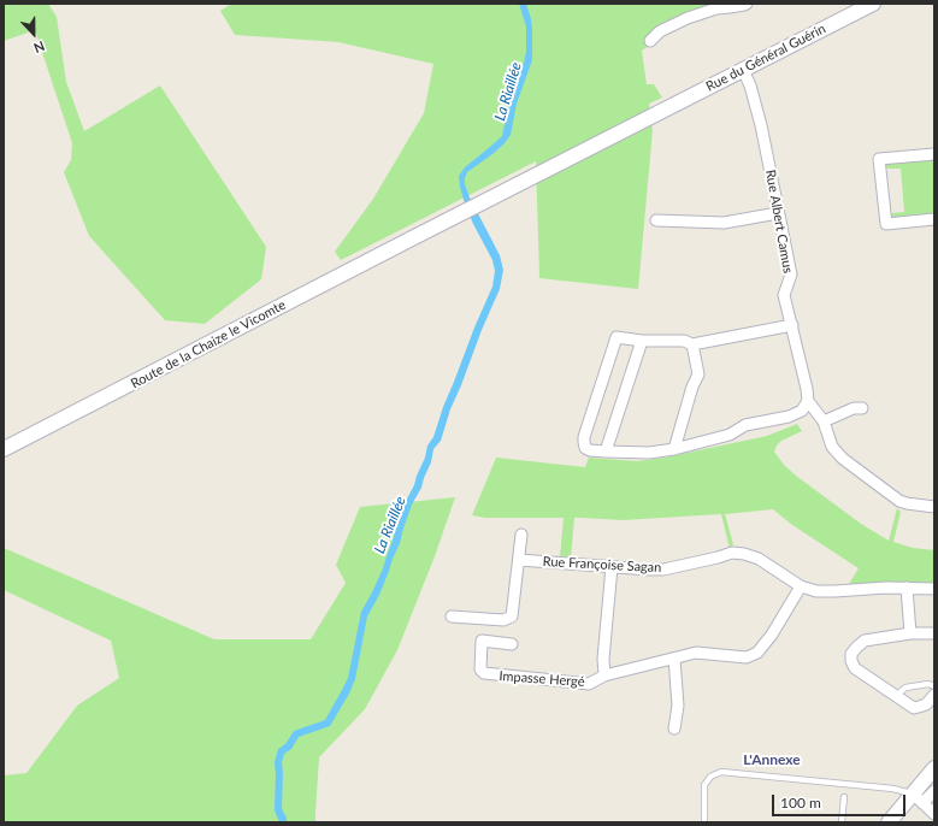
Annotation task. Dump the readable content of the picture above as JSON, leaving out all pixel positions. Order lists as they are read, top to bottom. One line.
{"streets":{"main road":["Rue du Général Guérin","Route de la Chaize le Vicomte"],"street":["Rue Albert Camus","Rue Françoise Sagan","Impasse Hergé"]},"crossings":[["Rue du Général Guérin","Rue Albert Camus"],["Rue du Général Guérin","Route de la Chaize le Vicomte"]],"districts":["L'Annexe"],"water":["La Riaillée"],"scale_bar":"100 m","north":"bottom"}
